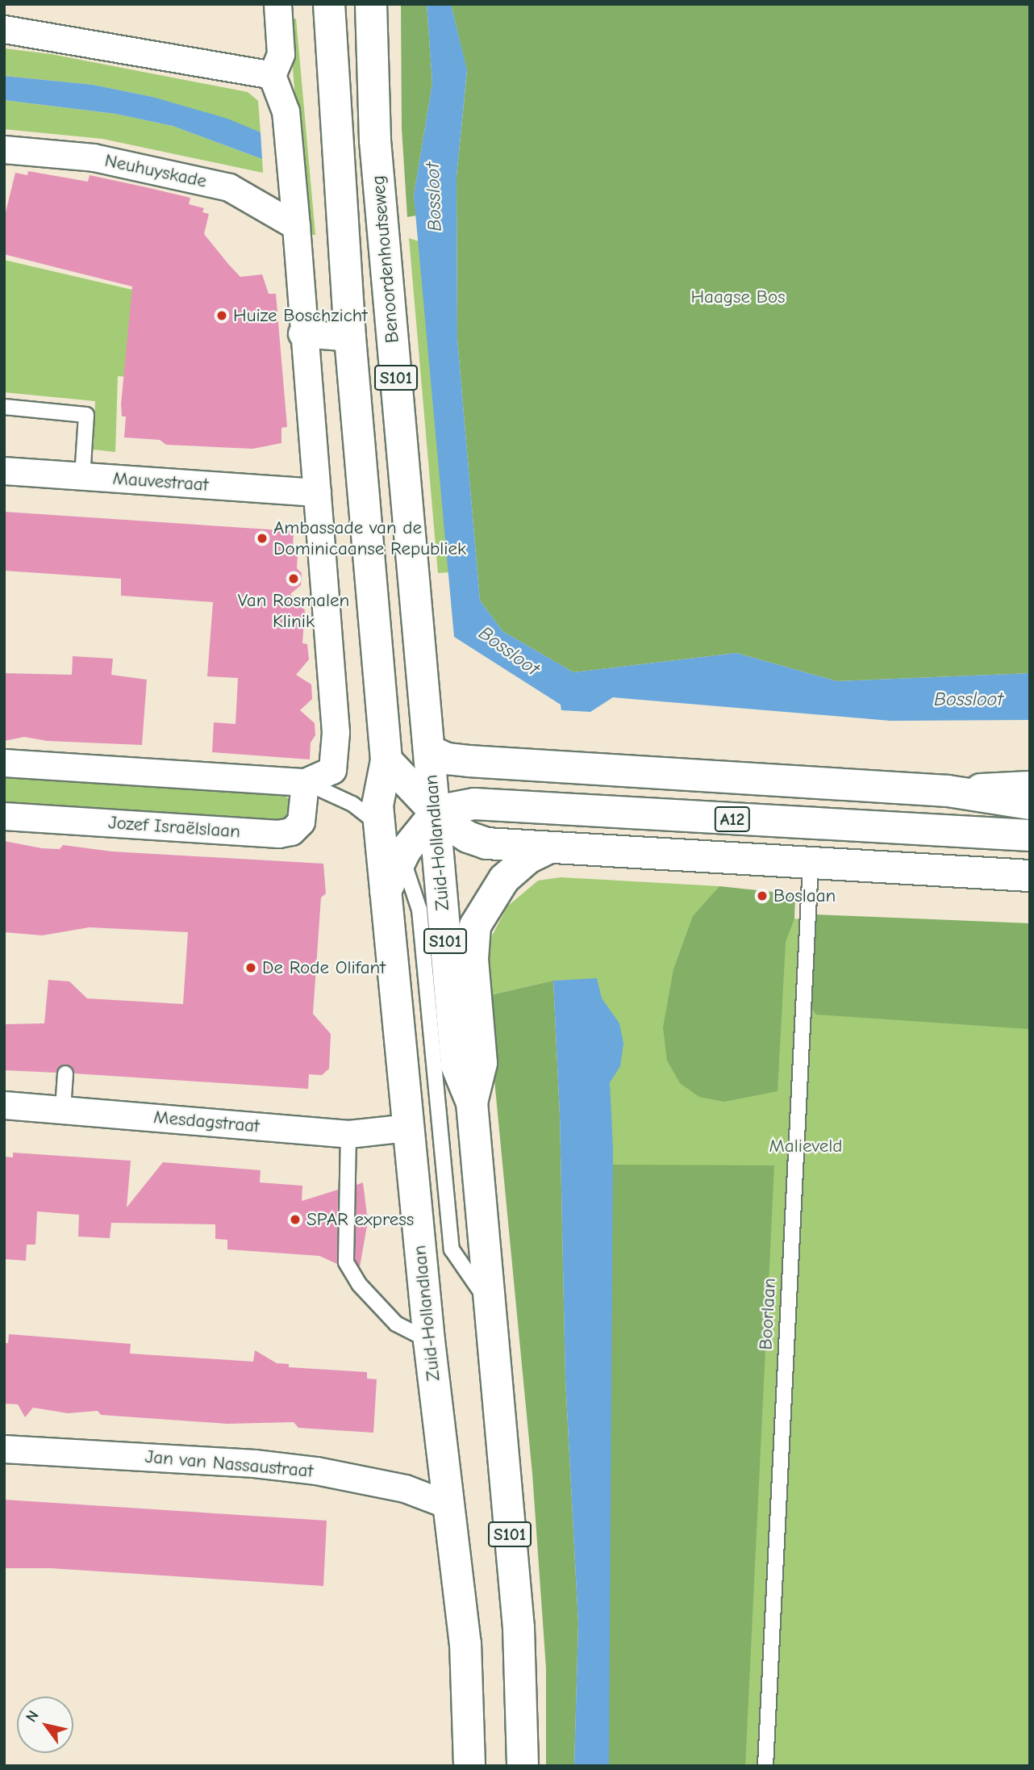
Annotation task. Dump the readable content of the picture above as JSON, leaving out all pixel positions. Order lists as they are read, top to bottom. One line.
{"streets":{"main road":["Benoordenhoutseweg","S101","A12","Zuid-Hollandlaan"],"street":["Neuhuyskade","Mauvestraat","Jozef Israëlslaan","Mesdagstraat","Jan van Nassaustraat"],"lane":["Boorlaan"]},"crossings":[["Benoordenhoutseweg","A12"],["Benoordenhoutseweg","Zuid-Hollandlaan"],["A12","Zuid-Hollandlaan"],["A12","Boorlaan"],["Zuid-Hollandlaan","Mesdagstraat"],["Zuid-Hollandlaan","Jan van Nassaustraat"]],"water":["Bossloot"],"parks":["Haagse Bos","Malieveld"],"places":["Huize Boschzicht","Ambassade van de Dominicaanse Republiek","Van Rosmalen Klinik","Boslaan","De Rode Olifant","SPAR express"],"north":"top left"}
